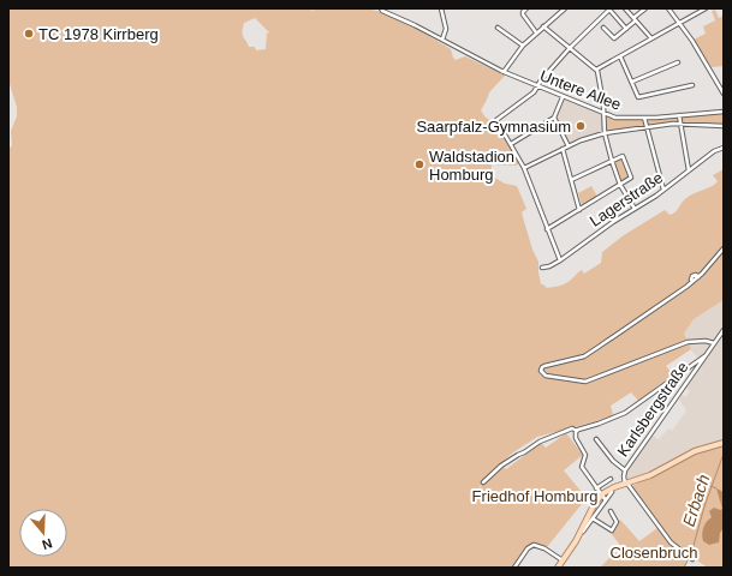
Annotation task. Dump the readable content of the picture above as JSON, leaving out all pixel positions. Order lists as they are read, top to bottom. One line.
{"streets":{"street":["Untere Allee","Lagerstraße","Karlsbergstraße"]},"water":["Erbach"],"parks":["Friedhof Homburg","Closenbruch"],"places":["TC 1978 Kirrberg","Saarpfalz-Gymnasium","Waldstadion Homburg"],"north":"bottom"}
